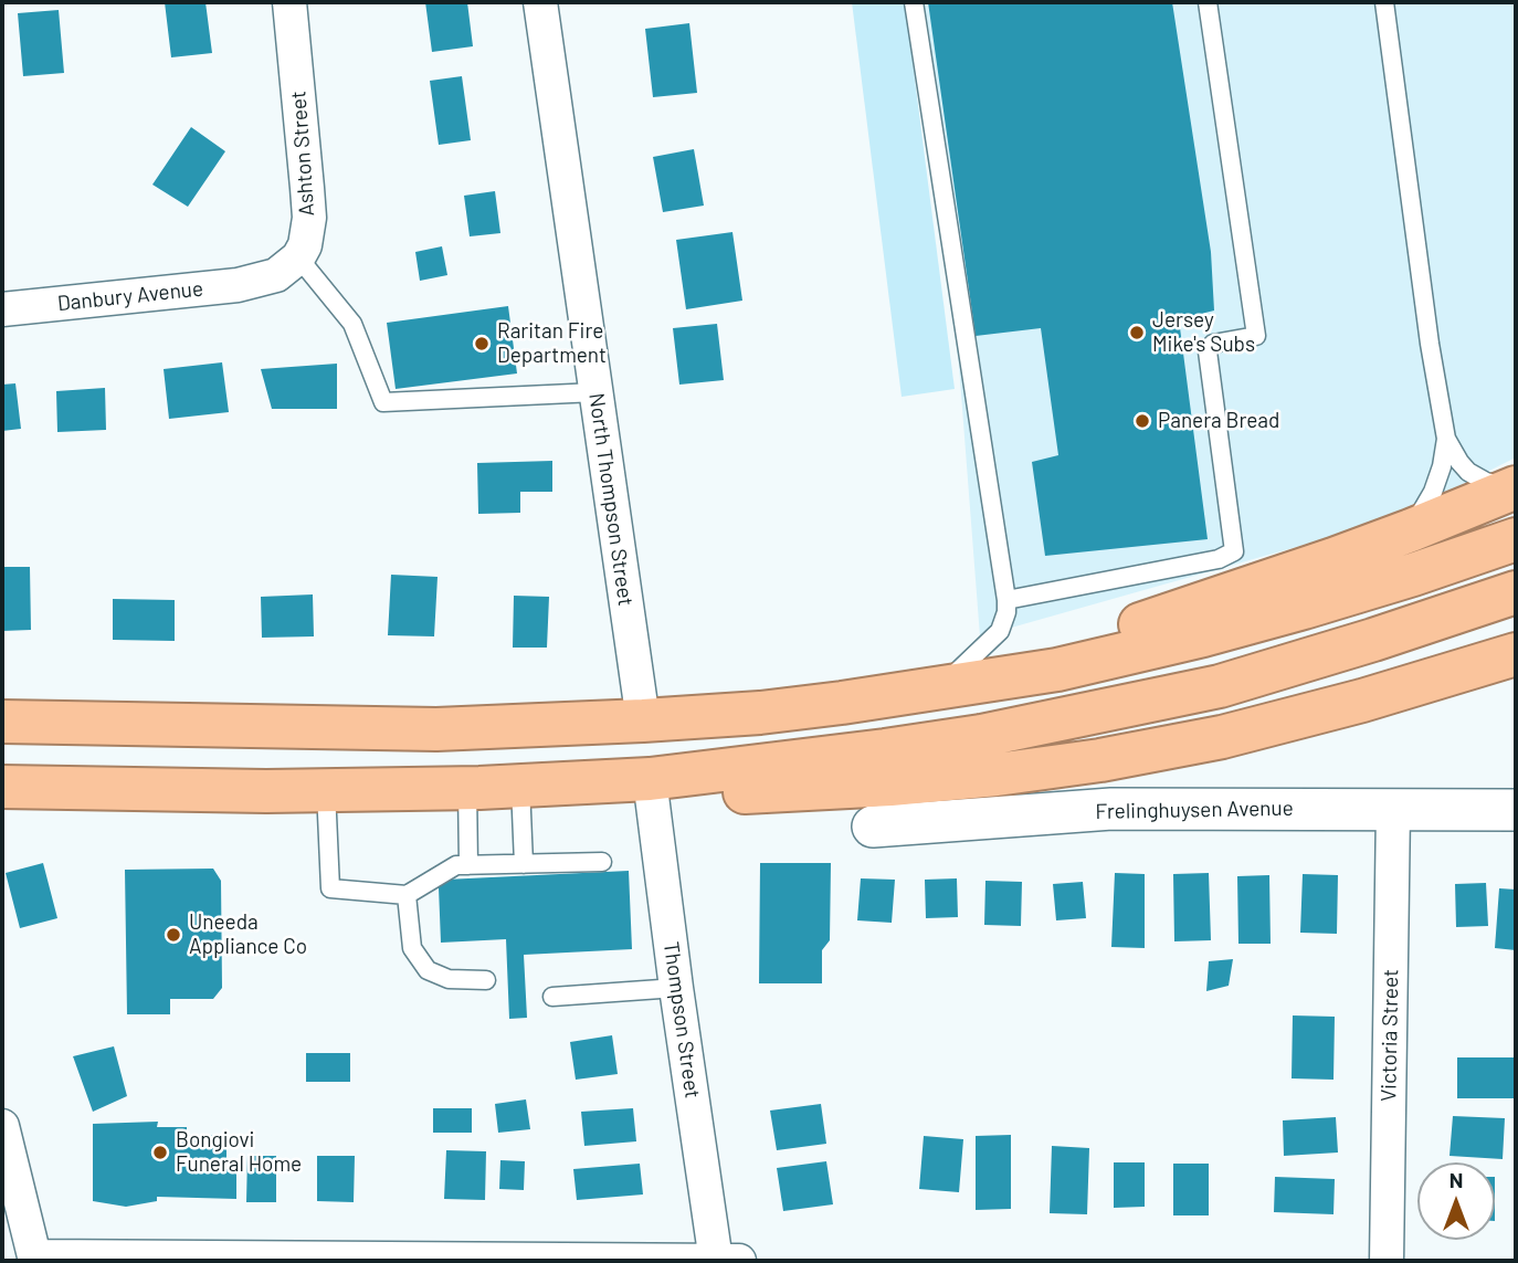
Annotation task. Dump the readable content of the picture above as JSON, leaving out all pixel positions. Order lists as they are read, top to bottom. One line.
{"streets":{"street":["Ashton Street","Danbury Avenue","North Thompson Street","Frelinghuysen Avenue","Thompson Street","Victoria Street"]},"crossings":[["Ashton Street","Danbury Avenue"],["Frelinghuysen Avenue","Victoria Street"]],"places":["Jersey Mike's Subs","Raritan Fire Department","Panera Bread","Uneeda Appliance Co","Bongiovi Funeral Home"],"north":"top"}
